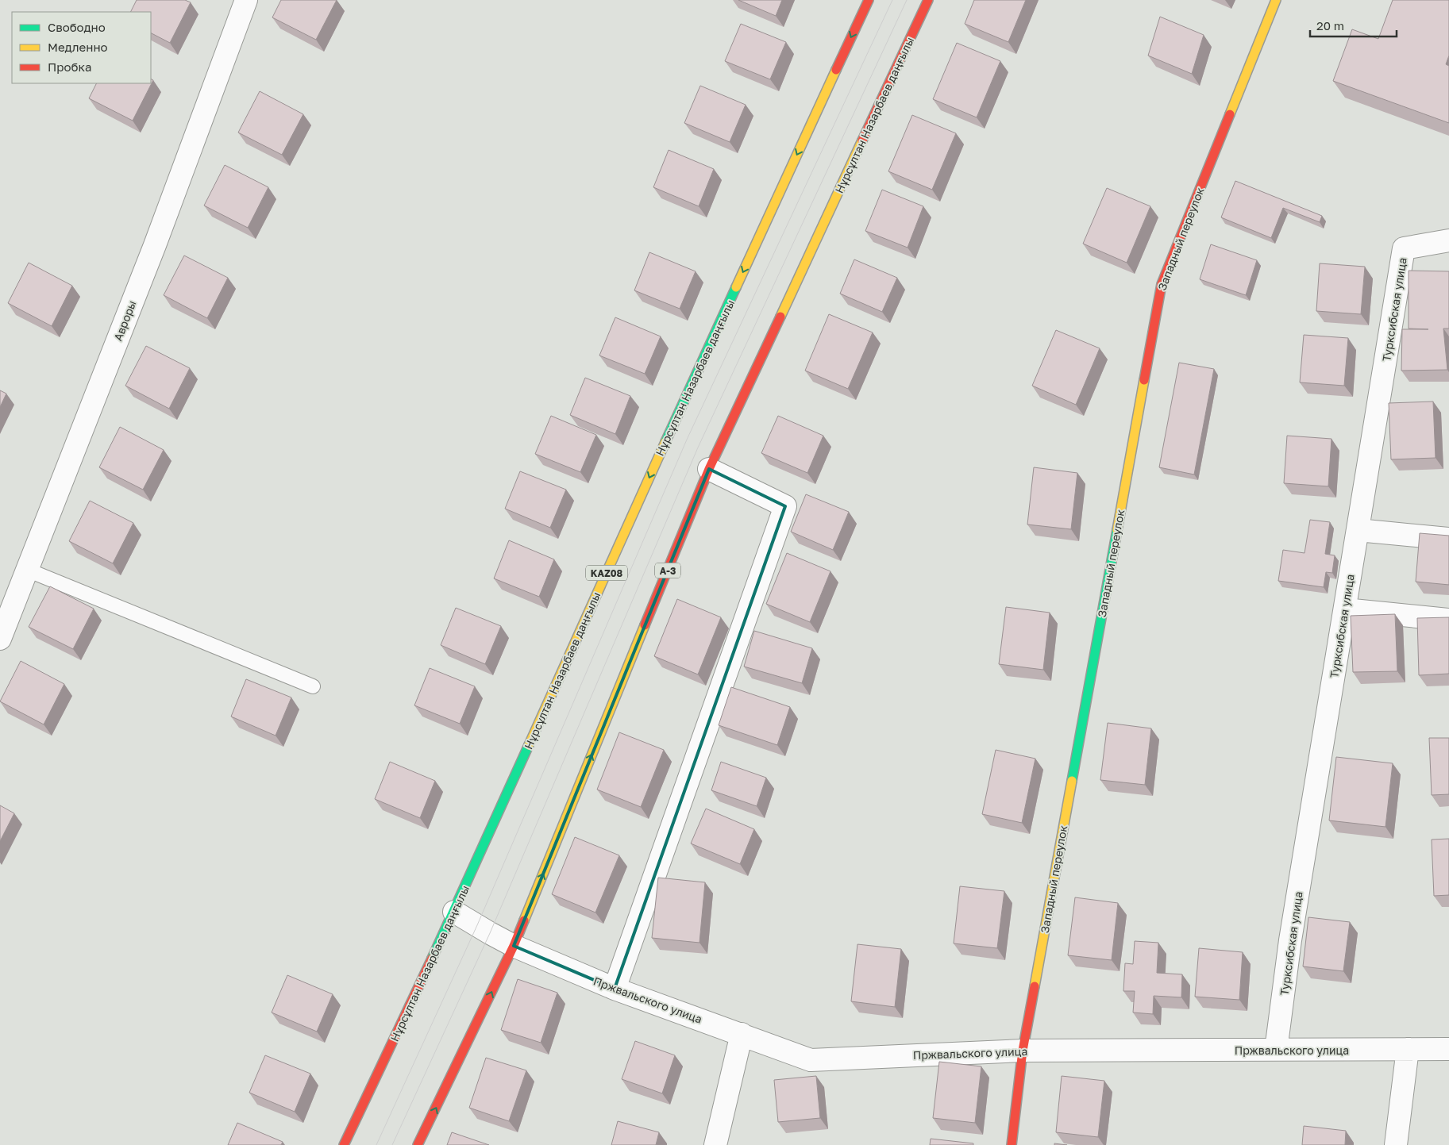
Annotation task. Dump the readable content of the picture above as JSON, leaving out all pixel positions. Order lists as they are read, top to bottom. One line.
{"streets":{"main road":["Нұрсұлтан Назарбаев даңғылы","Западный переулок","А-3","KAZ08"],"street":["Турксибская улица","Авроры","Пржвальского улица"]},"crossings":[["Нұрсұлтан Назарбаев даңғылы","Пржвальского улица"],["Западный переулок","Пржвальского улица"],["Турксибская улица","Пржвальского улица"]],"legend":["Свободно","Медленно","Пробка"],"scale_bar":"20 m"}
